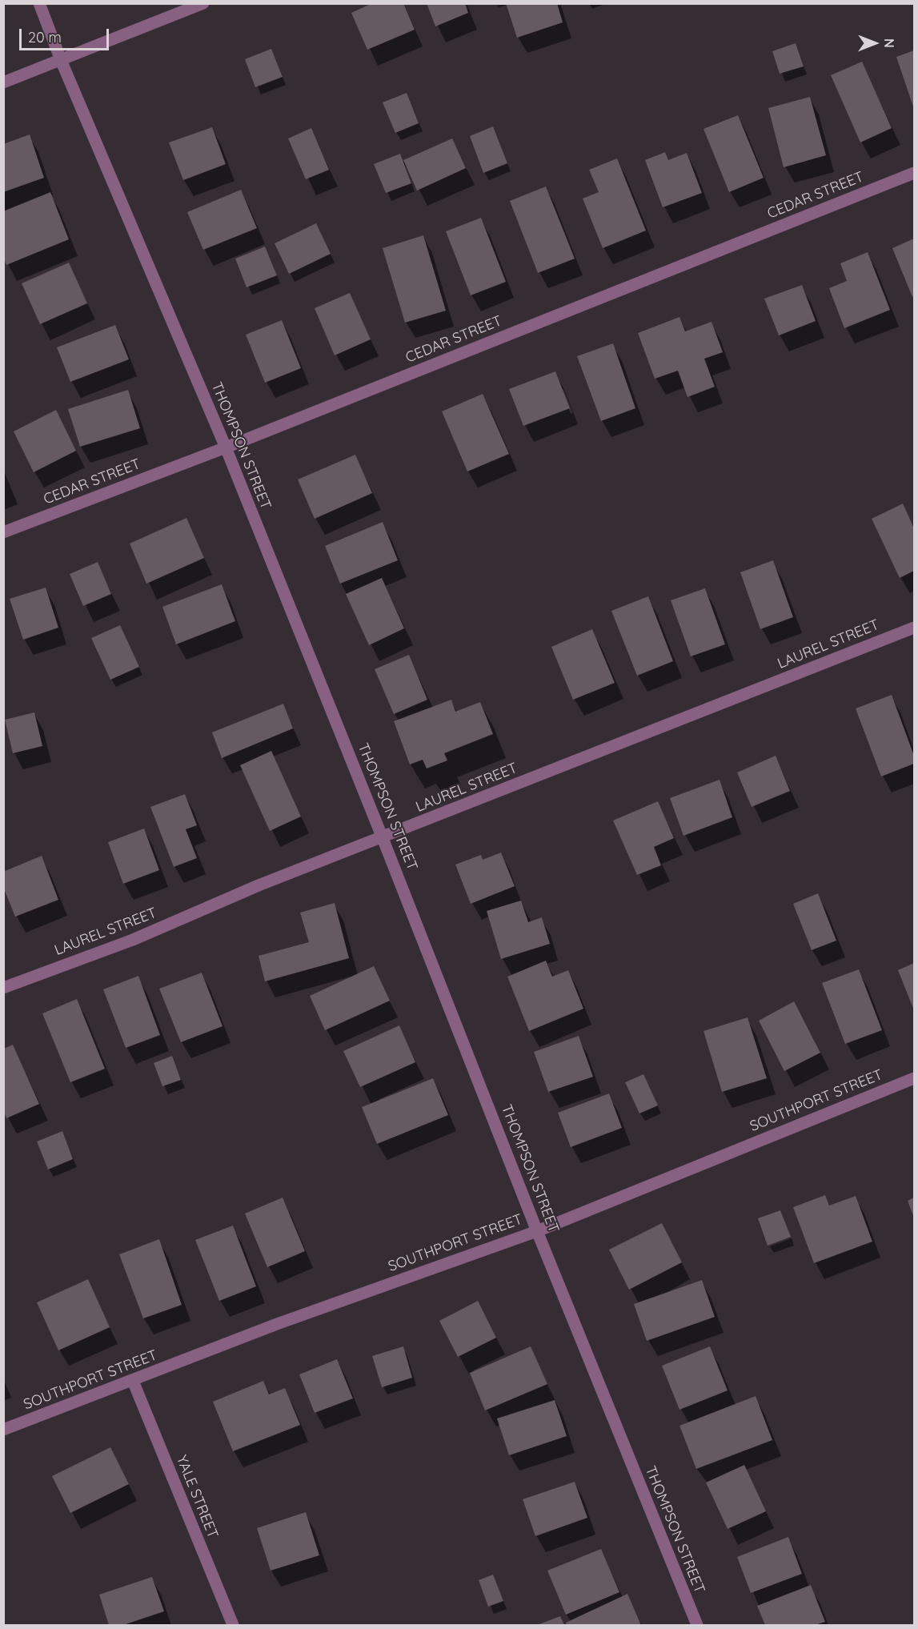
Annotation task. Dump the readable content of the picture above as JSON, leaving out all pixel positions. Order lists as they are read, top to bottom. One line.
{"streets":{"street":["CEDAR STREET","THOMPSON STREET","LAUREL STREET","SOUTHPORT STREET","YALE STREET"]},"crossings":[["CEDAR STREET","THOMPSON STREET"],["THOMPSON STREET","LAUREL STREET"],["THOMPSON STREET","SOUTHPORT STREET"],["SOUTHPORT STREET","YALE STREET"]],"scale_bar":"20 m","north":"right"}
